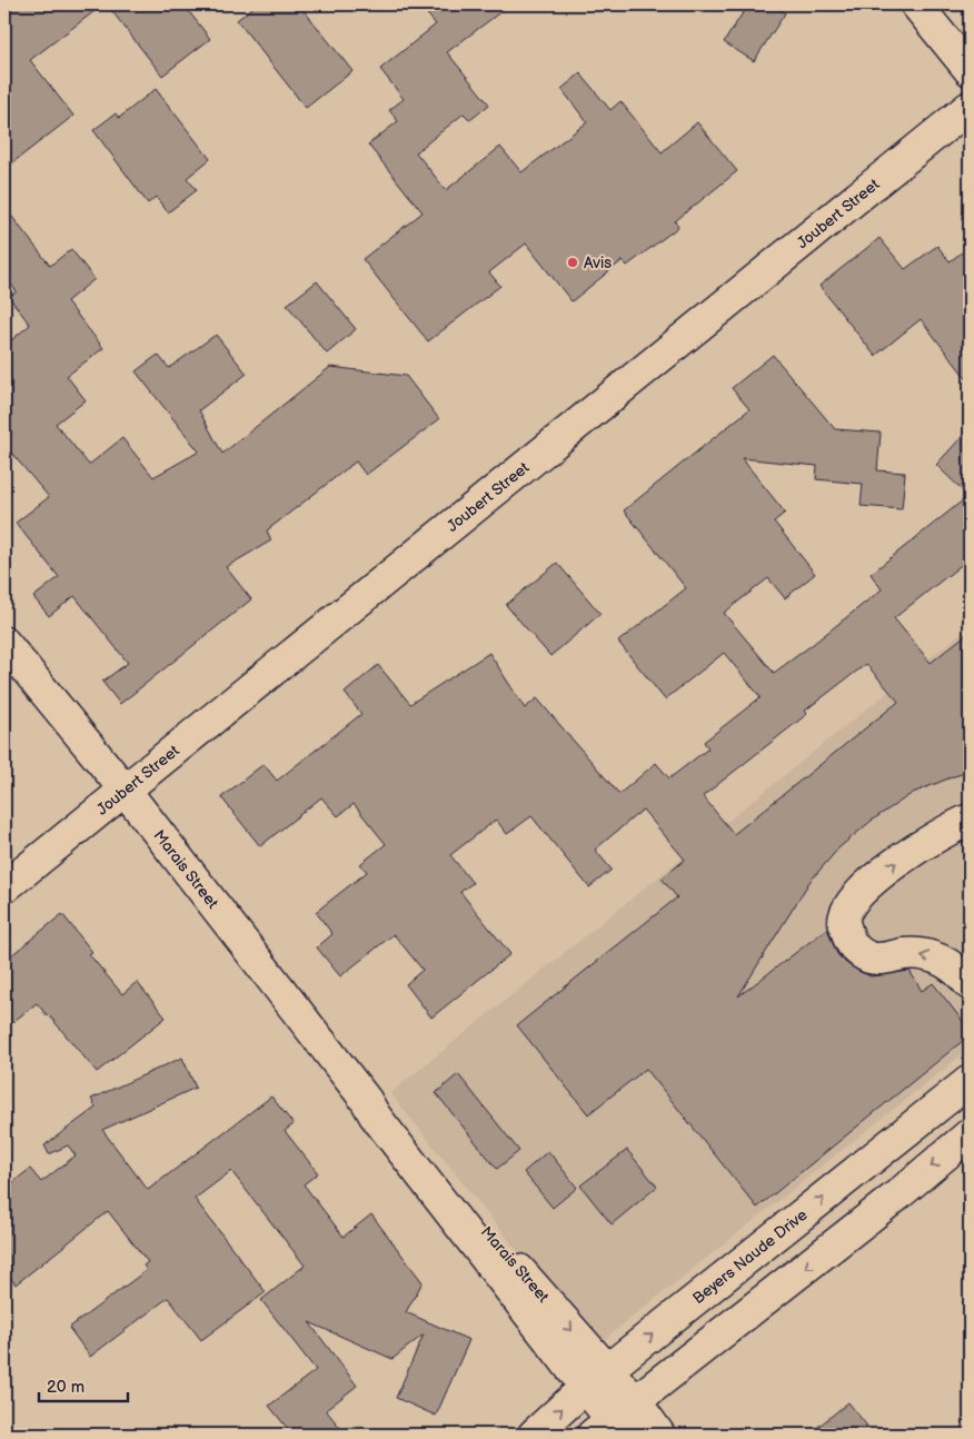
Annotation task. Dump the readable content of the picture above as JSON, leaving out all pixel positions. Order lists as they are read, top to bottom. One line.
{"streets":{"street":["Joubert Street","Marais Street","Beyers Naude Drive"]},"crossings":[["Joubert Street","Marais Street"],["Marais Street","Beyers Naude Drive"]],"places":["Avis"],"scale_bar":"20 m"}
